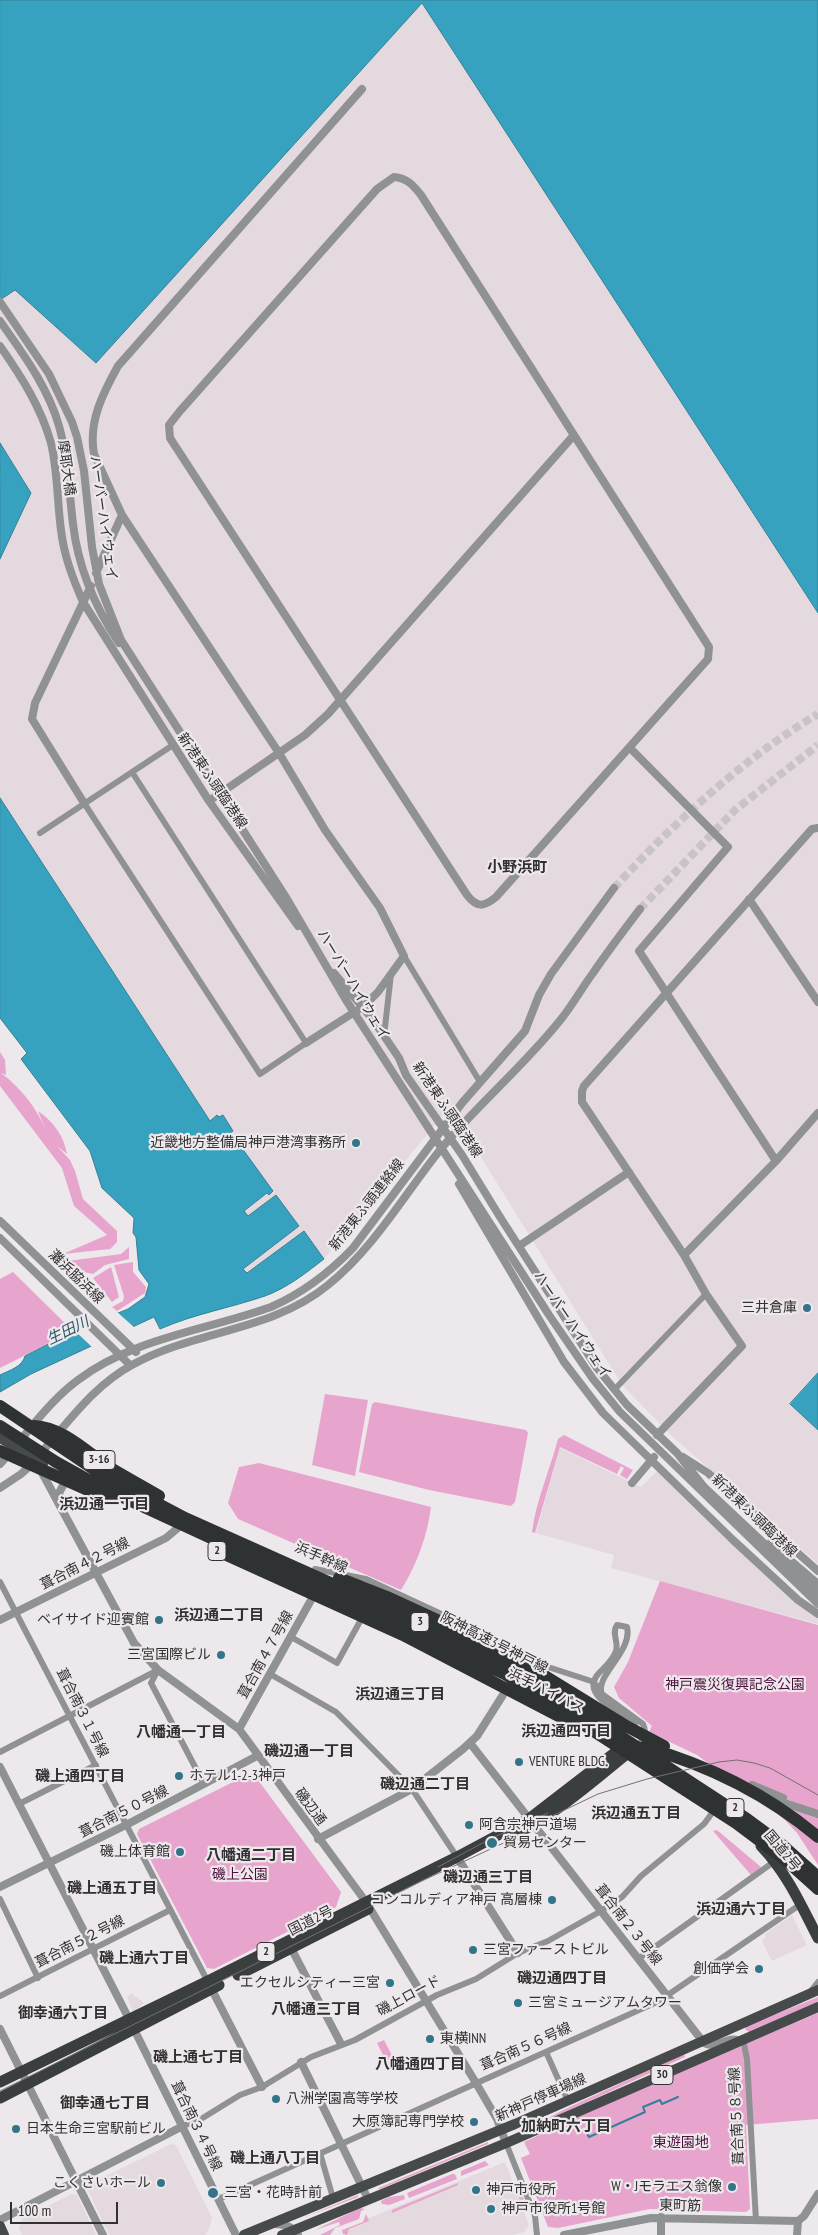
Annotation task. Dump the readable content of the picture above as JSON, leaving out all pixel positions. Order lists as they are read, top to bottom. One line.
{"streets":{"highway":["3-16","2","3","阪神高速3号神戸線","浜手バイパス","国道2号"],"main road":["浜手幹線","30","新神戸停車場線"],"street":["摩耶大橋","ハーバーハイウェイ","新港東ふ頭臨港線","新港東ふ頭連絡線","灘浜脇浜線","葺合南４２号線","葺合南４７号線","葺合南３１号線","磯辺通","葺合南５０号線","葺合南２３号線","葺合南５２号線","磯上ロード","葺合南５６号線","葺合南５８号線","葺合南３４号線","東町筋"]},"crossings":[["摩耶大橋","新港東ふ頭臨港線"],["新港東ふ頭臨港線","新港東ふ頭連絡線"],["新港東ふ頭連絡線","灘浜脇浜線"],["3-16","阪神高速3号神戸線"],["浜手幹線","阪神高速3号神戸線"],["浜手幹線","浜手バイパス"],["浜手幹線","国道2号"],["葺合南４２号線","浜手バイパス"],["葺合南４２号線","葺合南３１号線"],["葺合南４２号線","磯辺通"],["葺合南４７号線","磯辺通"],["葺合南３１号線","葺合南５０号線"],["葺合南３１号線","国道2号"],["葺合南３１号線","葺合南５２号線"],["磯辺通","葺合南５０号線"],["磯辺通","国道2号"],["磯辺通","磯上ロード"],["磯辺通","葺合南５６号線"],["磯辺通","新神戸停車場線"],["葺合南５０号線","葺合南３４号線"],["国道2号","葺合南２３号線"],["国道2号","磯上ロード"],["国道2号","葺合南５６号線"],["国道2号","葺合南３４号線"],["葺合南２３号線","磯上ロード"],["葺合南２３号線","葺合南５６号線"],["葺合南２３号線","新神戸停車場線"],["葺合南５２号線","葺合南３４号線"],["磯上ロード","葺合南３４号線"],["葺合南５６号線","葺合南３４号線"],["新神戸停車場線","葺合南５８号線"],["葺合南５８号線","東町筋"]],"districts":["小野浜町","浜辺通一丁目","浜辺通二丁目","浜辺通三丁目","浜辺通四丁目","八幡通一丁目","磯辺通一丁目","磯上通四丁目","磯辺通二丁目","浜辺通五丁目","八幡通二丁目","磯辺通三丁目","磯上通五丁目","浜辺通六丁目","磯上通六丁目","磯辺通四丁目","八幡通三丁目","御幸通六丁目","磯上通七丁目","八幡通四丁目","御幸通七丁目","加納町六丁目","磯上通八丁目"],"water":["生田川"],"parks":["神戸震災復興記念公園","磯上公園","東遊園地"],"places":["近畿地方整備局神戸港湾事務所","三井倉庫","ベイサイド迎賓館","三宮国際ビル","VENTURE BLDG.","ホテル1-2-3神戸","阿含宗神戸道場","貿易センター","磯上体育館","コンコルディア神戸 高層棟","三宮ファーストビル","創価学会","エクセルシティー三宮","三宮ミュージアムタワー","東横INN","八洲学園高等学校","大原簿記専門学校","日本生命三宮駅前ビル","こくさいホール","W・Jモラエス翁像","神戸市役所","三宮・花時計前","神戸市役所1号館"],"scale_bar":"100 m"}
